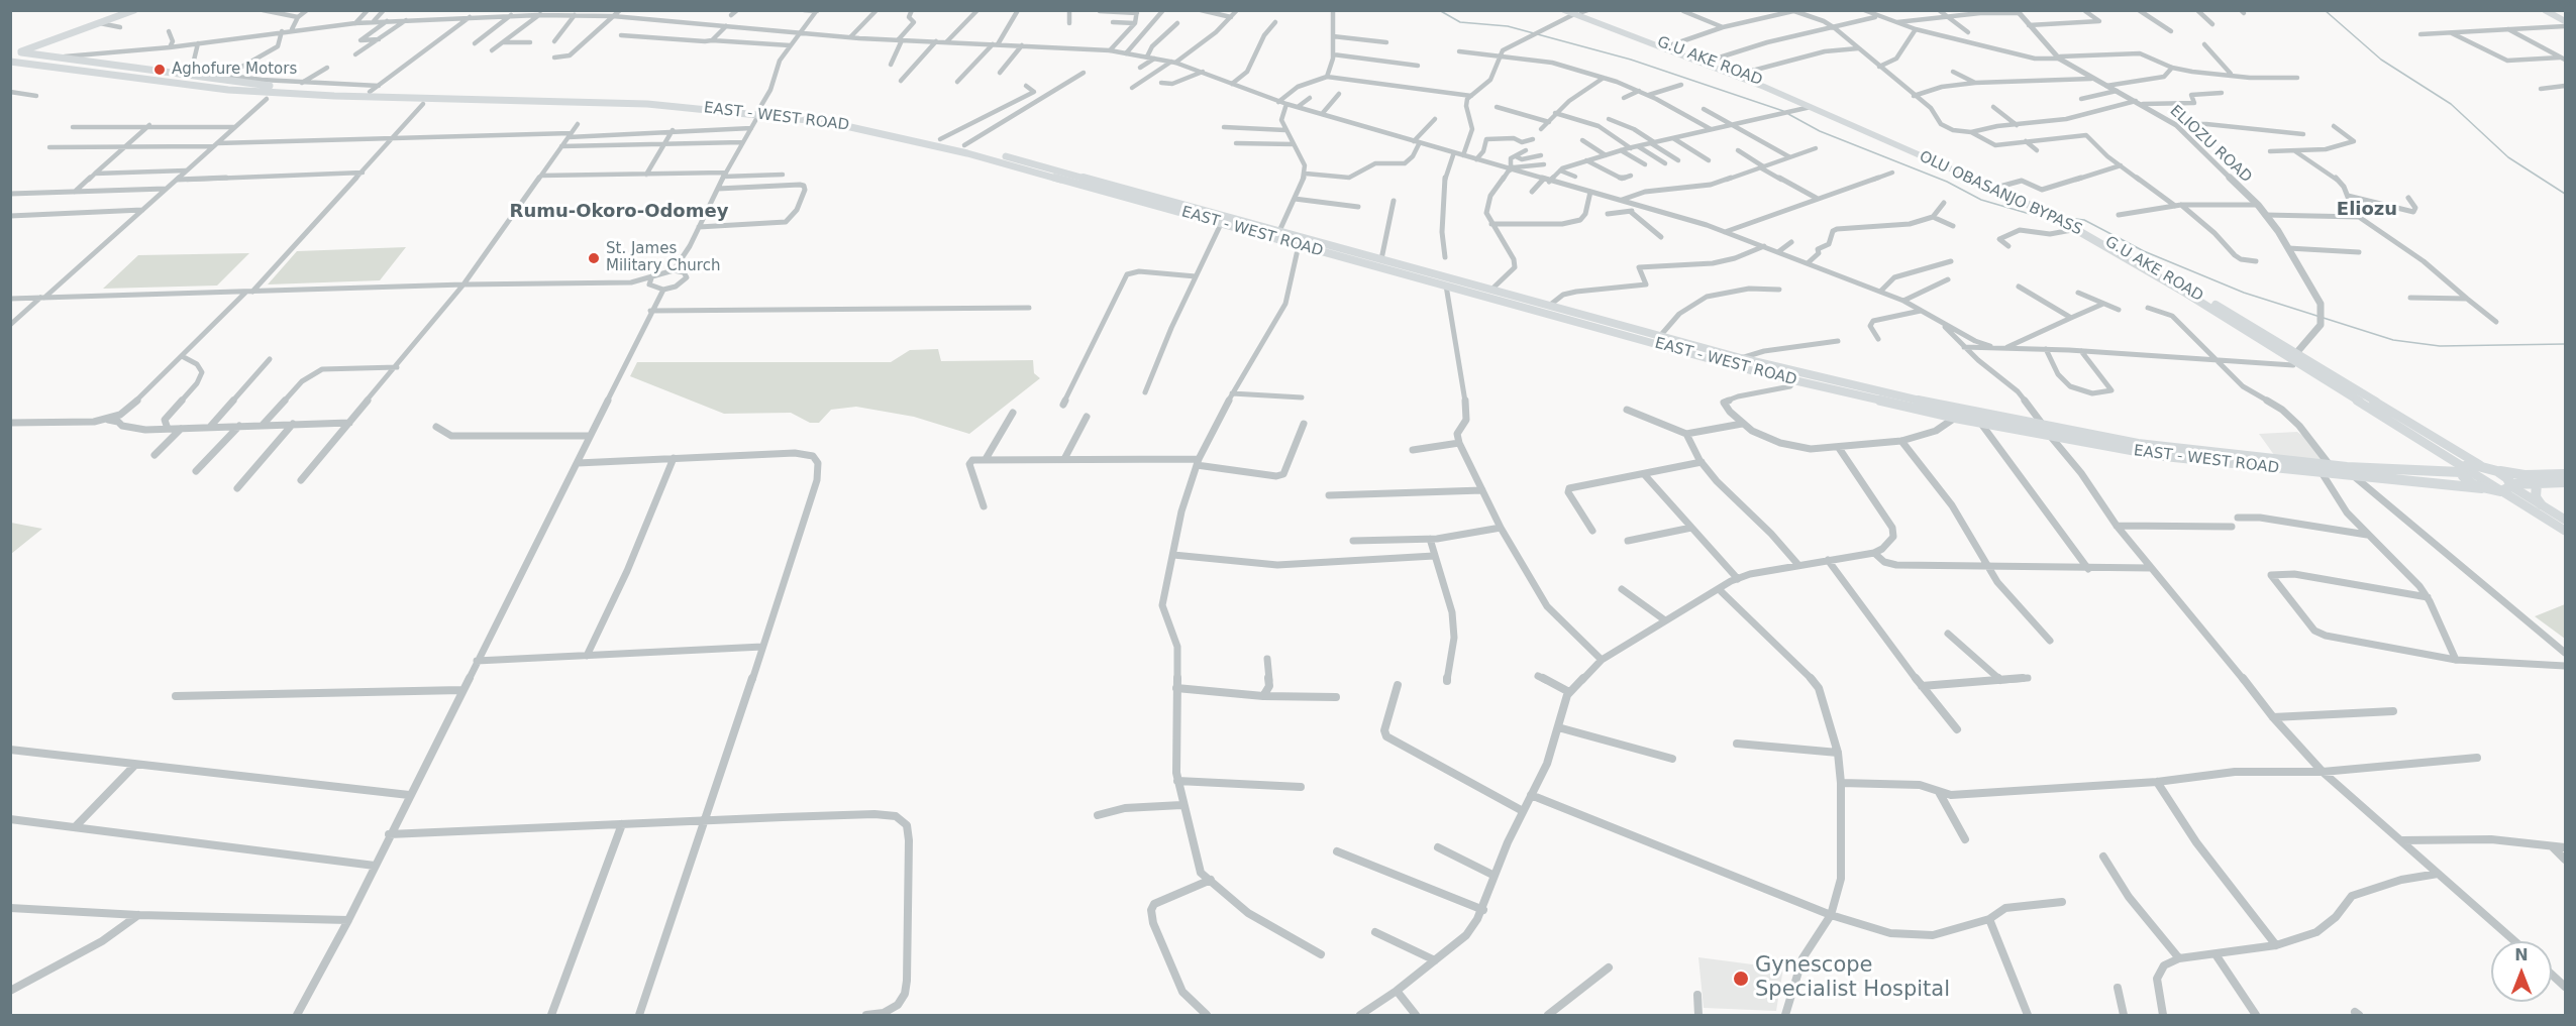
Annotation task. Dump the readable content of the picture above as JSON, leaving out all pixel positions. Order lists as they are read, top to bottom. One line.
{"streets":{"main road":["G.U AKE ROAD","EAST - WEST ROAD","OLU OBASANJO BYPASS"],"street":["ELIOZU ROAD"]},"crossings":[["G.U AKE ROAD","OLU OBASANJO BYPASS"]],"districts":["Eliozu","Rumu-Okoro-Odomey"],"places":["Aghofure Motors","St. James Military Church","Gynescope Specialist Hospital"],"north":"top"}
